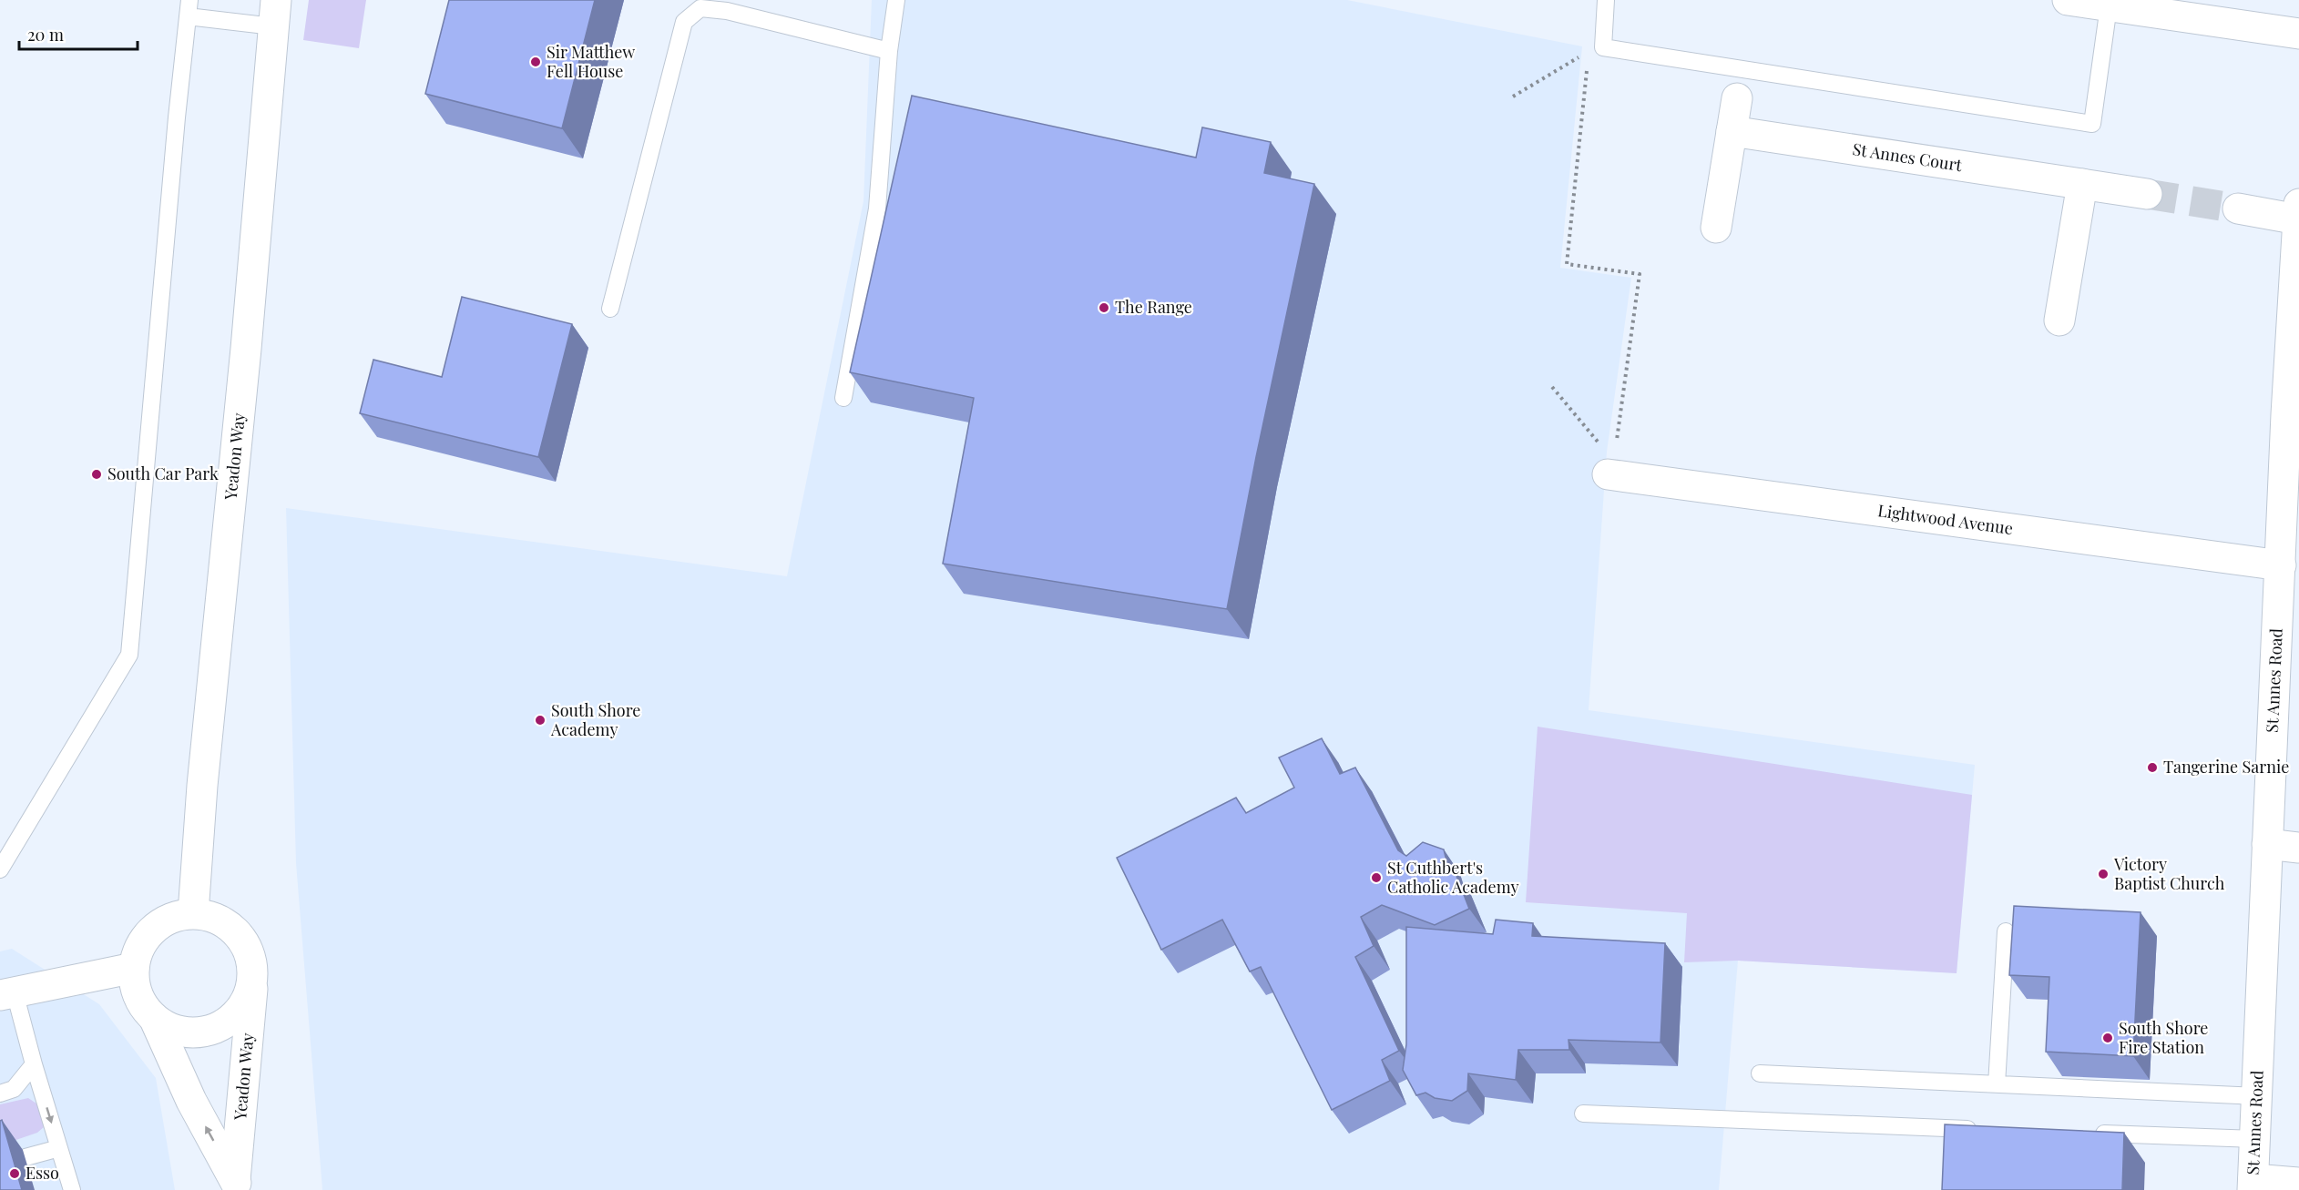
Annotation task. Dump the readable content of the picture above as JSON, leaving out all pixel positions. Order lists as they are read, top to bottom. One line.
{"streets":{"street":["St Annes Court","Yeadon Way","Lightwood Avenue","St Annes Road"]},"crossings":[["Lightwood Avenue","St Annes Road"]],"places":["Sir Matthew Fell House","The Range","South Car Park","South Shore Academy","Tangerine Sarnie","Victory Baptist Church","St Cuthbert's Catholic Academy","South Shore Fire Station","Esso"],"scale_bar":"20 m"}
